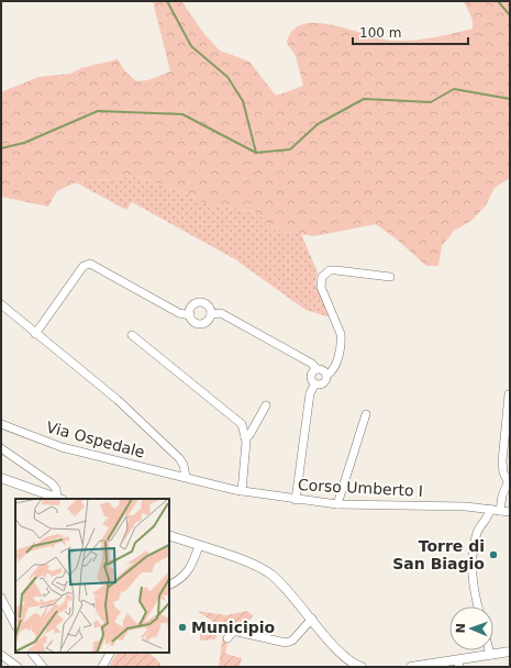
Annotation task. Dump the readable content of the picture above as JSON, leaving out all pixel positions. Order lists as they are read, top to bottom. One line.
{"streets":{"street":["Via Ospedale","Corso Umberto I"]},"crossings":[["Via Ospedale","Corso Umberto I"]],"places":["Torre di San Biagio","Municipio"],"scale_bar":"100 m","north":"left"}
